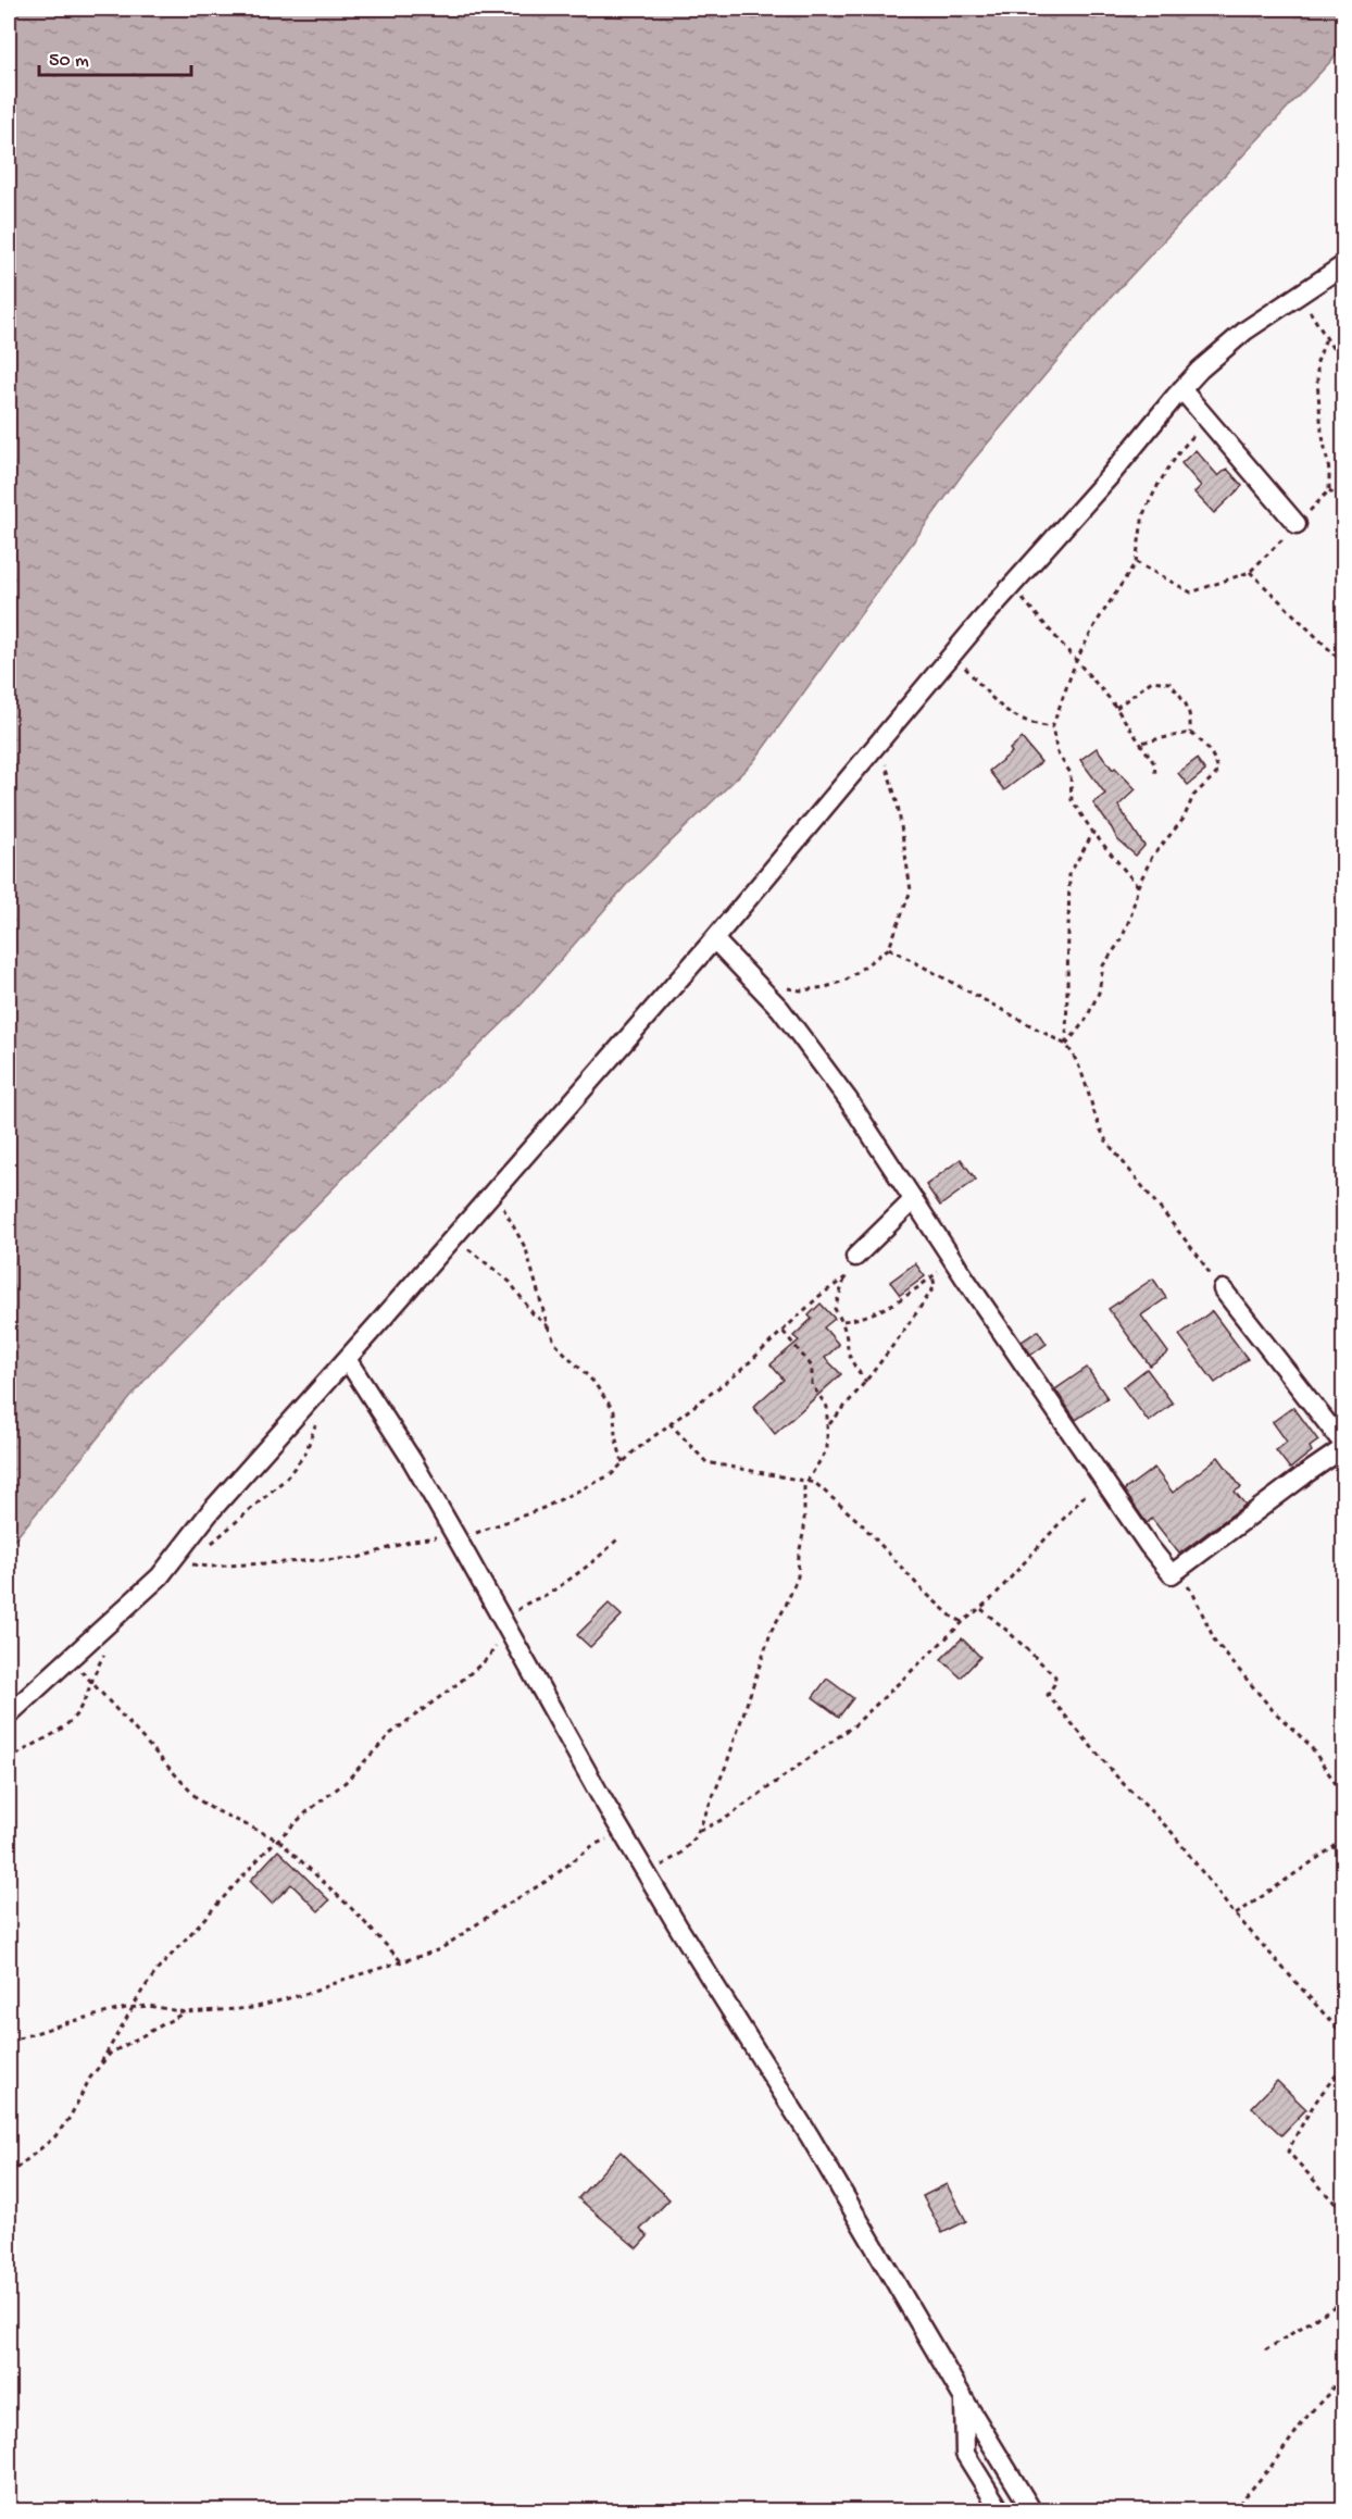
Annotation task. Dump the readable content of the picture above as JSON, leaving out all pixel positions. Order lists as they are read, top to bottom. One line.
{"scale_bar":"50 m"}
